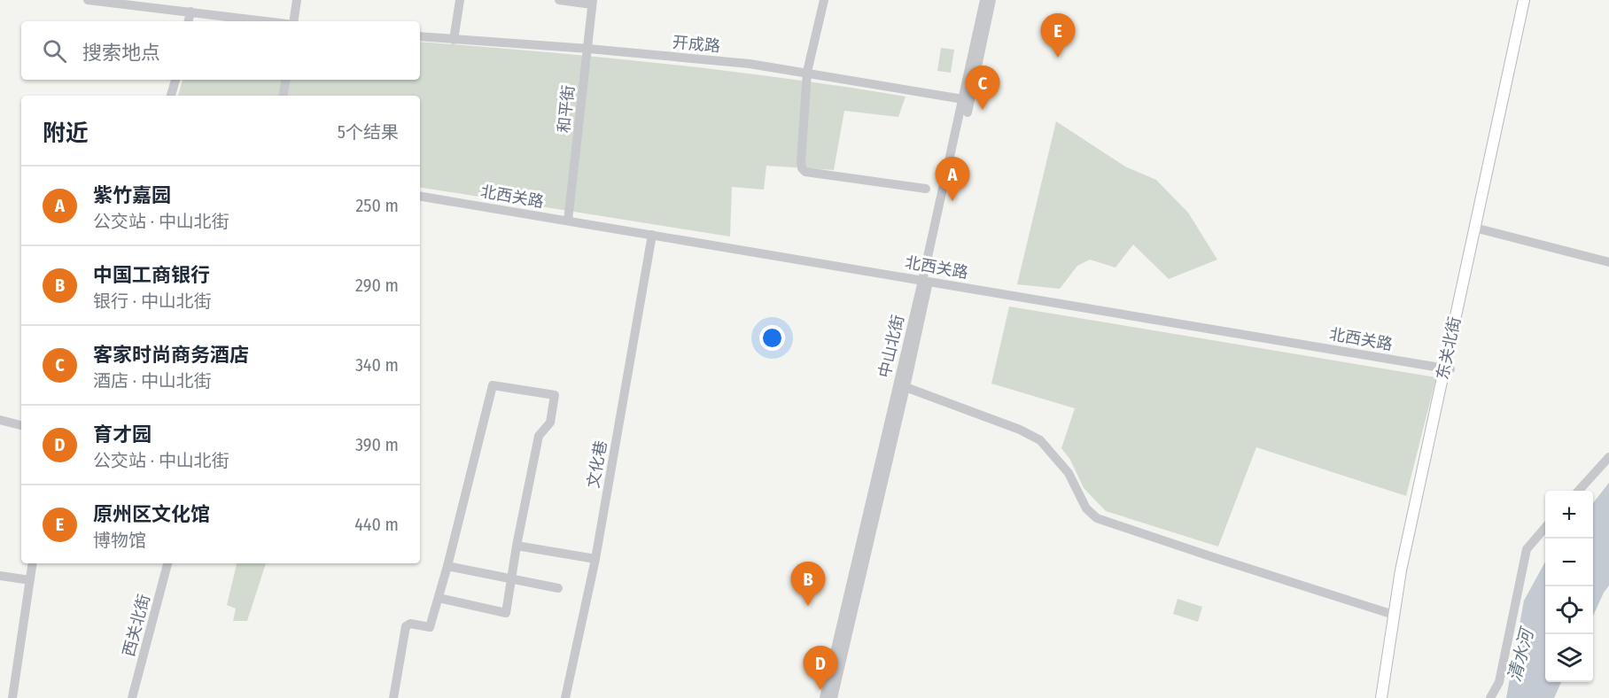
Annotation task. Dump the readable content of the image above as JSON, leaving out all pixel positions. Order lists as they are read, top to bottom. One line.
{"streets":{"main road":["东关北街"],"street":["开成路","和平街","北西关路","中山北街","文化巷","西关北街"]},"crossings":[["开成路","和平街"],["开成路","中山北街"],["和平街","北西关路"],["北西关路","中山北街"],["北西关路","东关北街"],["北西关路","文化巷"]],"water":["清水河"],"page":{"pins":["E","C","A","B","D"],"search":"搜索地点","heading":["附近","5个结果"],"list":[{"mark":"A","name":"紫竹嘉园","note":"公交站 · 中山北街","value":"250 m"},{"mark":"B","name":"中国工商银行","note":"银行 · 中山北街","value":"290 m"},{"mark":"C","name":"客家时尚商务酒店","note":"酒店 · 中山北街","value":"340 m"},{"mark":"D","name":"育才园","note":"公交站 · 中山北街","value":"390 m"},{"mark":"E","name":"原州区文化馆","note":"博物馆","value":"440 m"}],"map_buttons":["+","−"]}}
